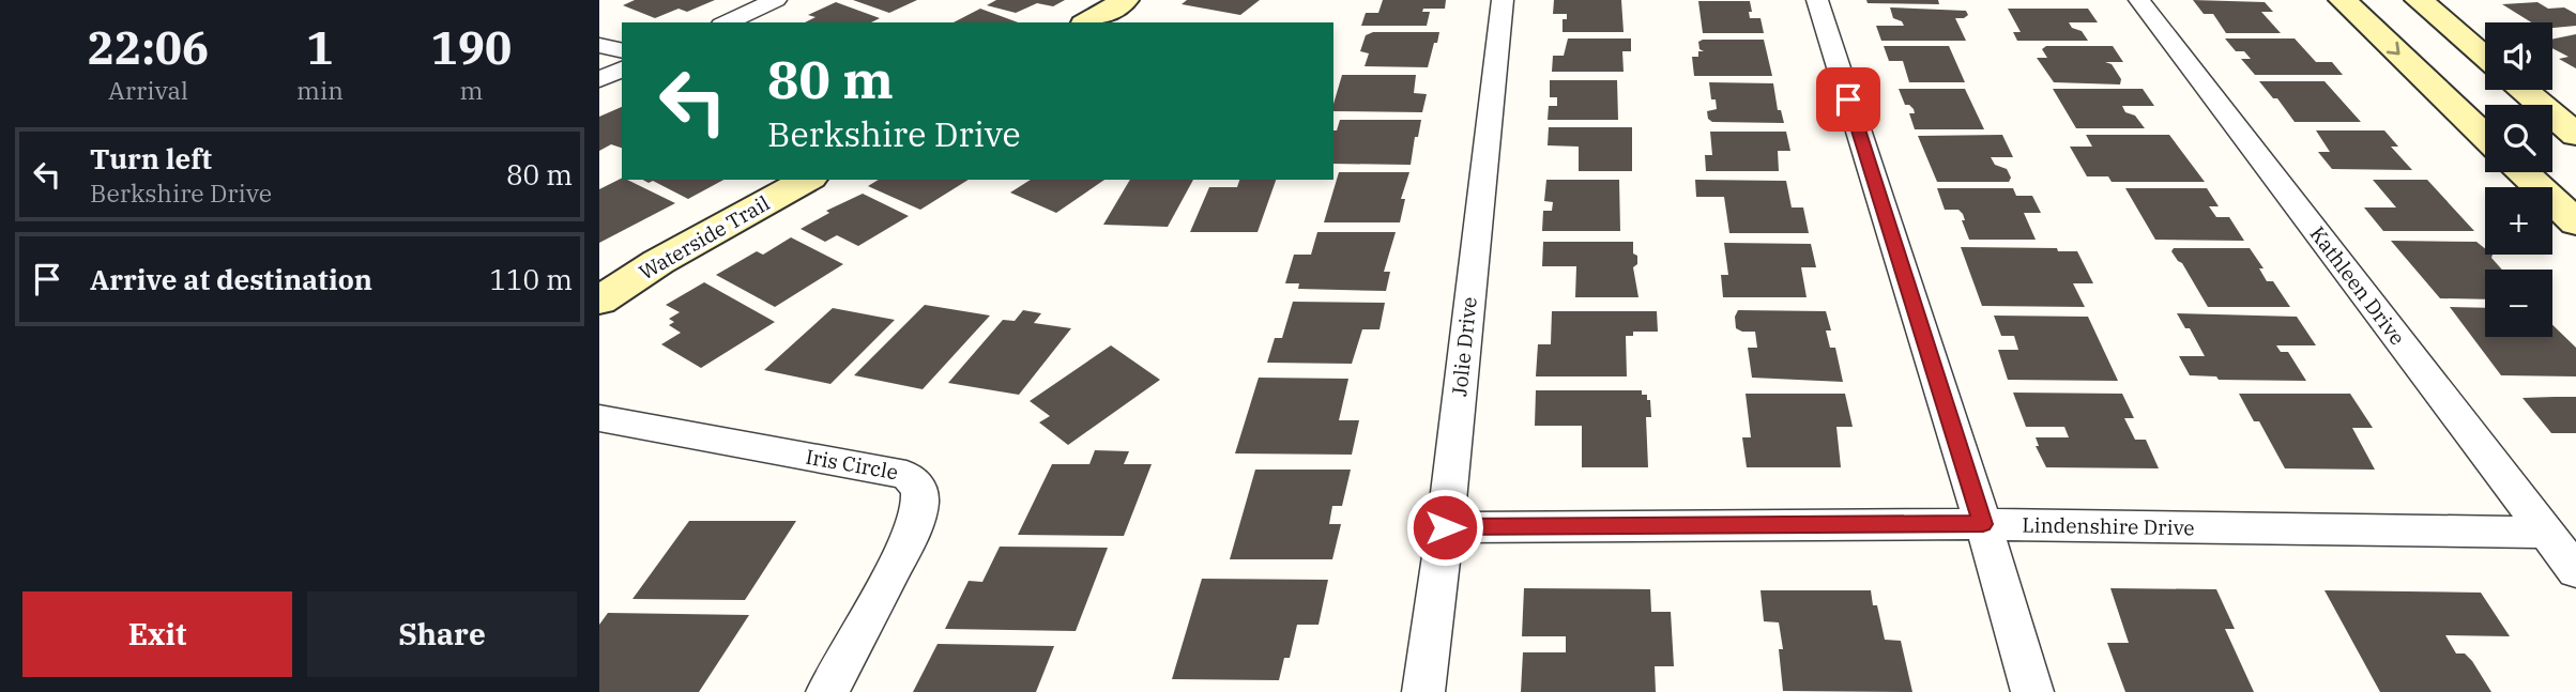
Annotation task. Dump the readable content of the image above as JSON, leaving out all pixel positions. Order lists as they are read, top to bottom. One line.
{"streets":{"main road":["Waterside Trail"],"street":["Kathleen Drive","Jolie Drive","Iris Circle","Lindenshire Drive"]},"crossings":[["Kathleen Drive","Lindenshire Drive"],["Jolie Drive","Lindenshire Drive"]],"page":{"eta":["22:06","Arrival","1","min","190","m"],"map_buttons":["+","−"],"turn":["80 m","Berkshire Drive"],"list":[{"name":"Turn left","note":"Berkshire Drive","value":"80 m"},{"name":"Arrive at destination","value":"110 m"}],"buttons":["Exit","Share"]}}
